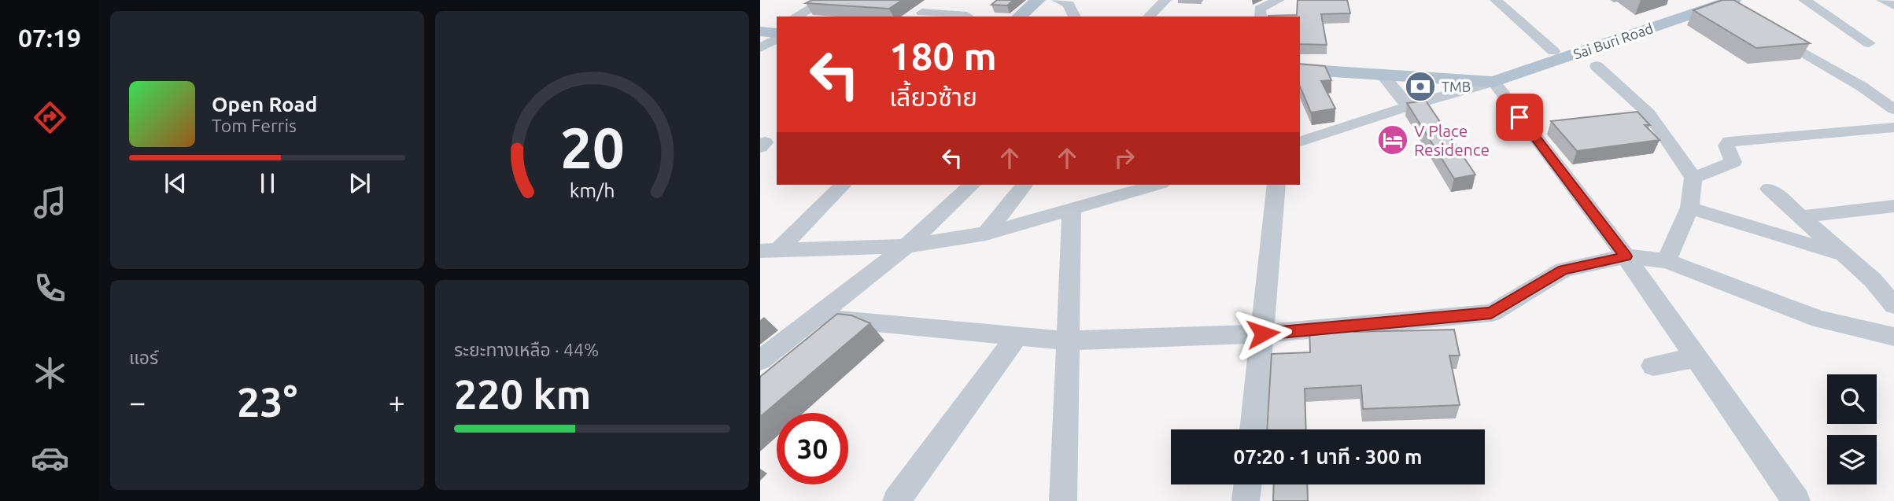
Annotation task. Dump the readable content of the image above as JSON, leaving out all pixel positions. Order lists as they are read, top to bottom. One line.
{"streets":{"main road":["Sai Buri Road"]},"places":{"bank":["TMB"],"hotel":["V Place Residence"]},"page":{"tabs":"07:19","turn":["180 m","เลี้ยวซ้าย"],"song":["Open Road","Tom Ferris"],"tile":["แอร์",["ระยะทางเหลือ · 44%","220 km"]],"heat":["−","23°","+"],"limit":"30","trip":"07:20 · 1 นาที · 300 m","gauge":["20","km/h"]}}
